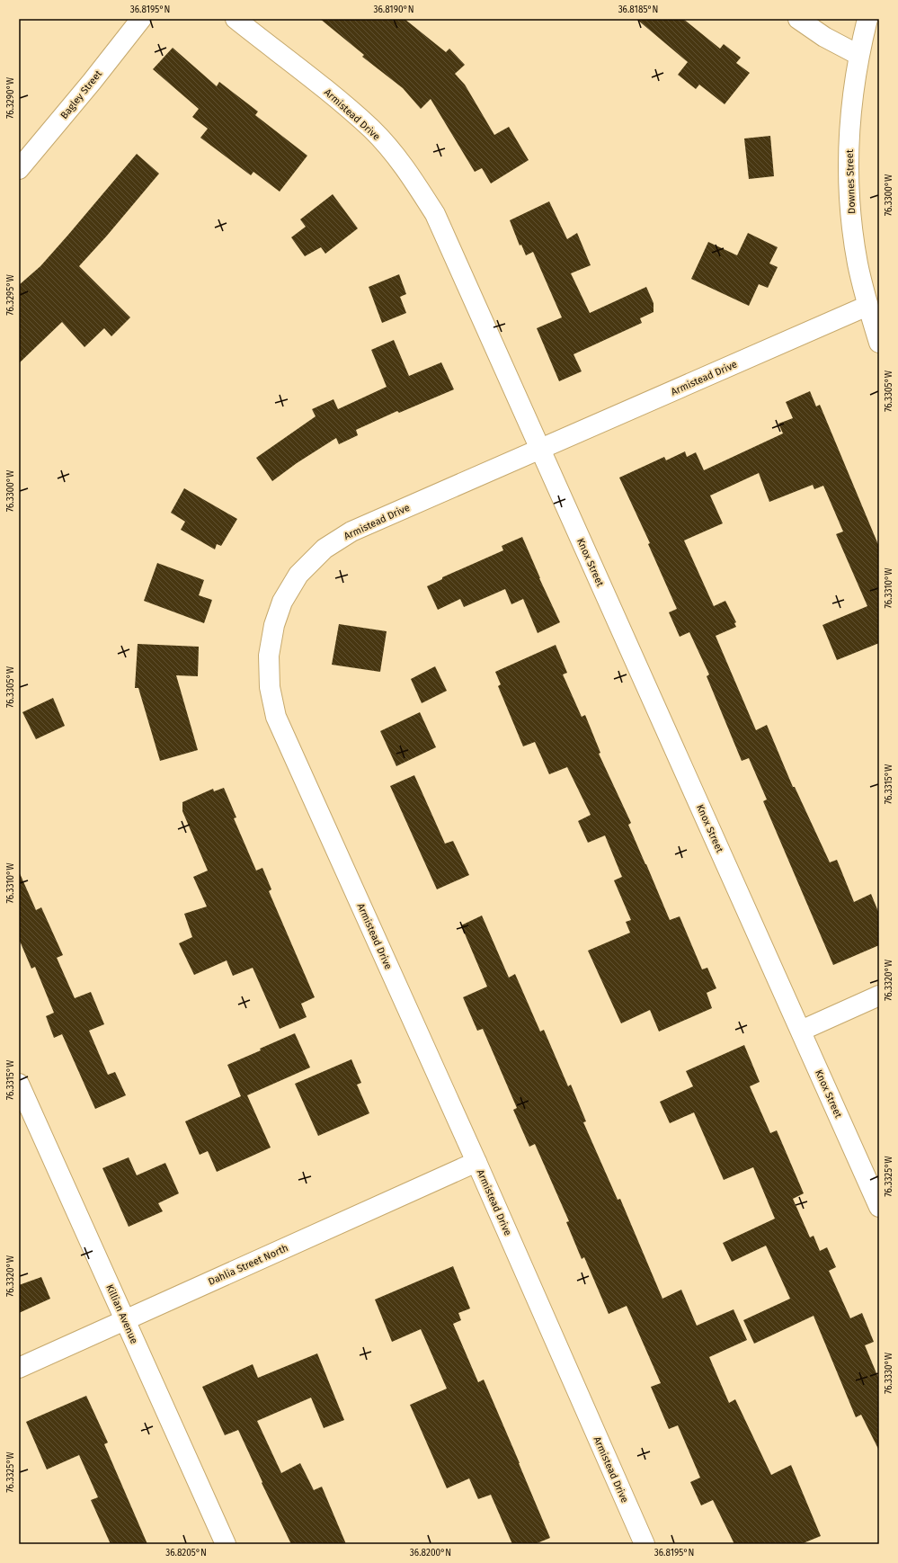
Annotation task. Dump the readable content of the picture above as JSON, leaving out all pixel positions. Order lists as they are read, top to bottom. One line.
{"streets":{"street":["Bagley Street","Armistead Drive","Downes Street","Knox Street","Dahlia Street North","Killian Avenue"]},"crossings":[["Armistead Drive","Downes Street"],["Armistead Drive","Knox Street"],["Armistead Drive","Dahlia Street North"],["Dahlia Street North","Killian Avenue"]],"coordinates":["36.8195°N","36.8190°N","36.8185°N","76.3290°W","76.3300°W","76.3295°W","76.3305°W","76.3310°W","76.3315°W","76.3320°W","76.3325°W","76.3330°W","36.8205°N","36.8200°N"]}
